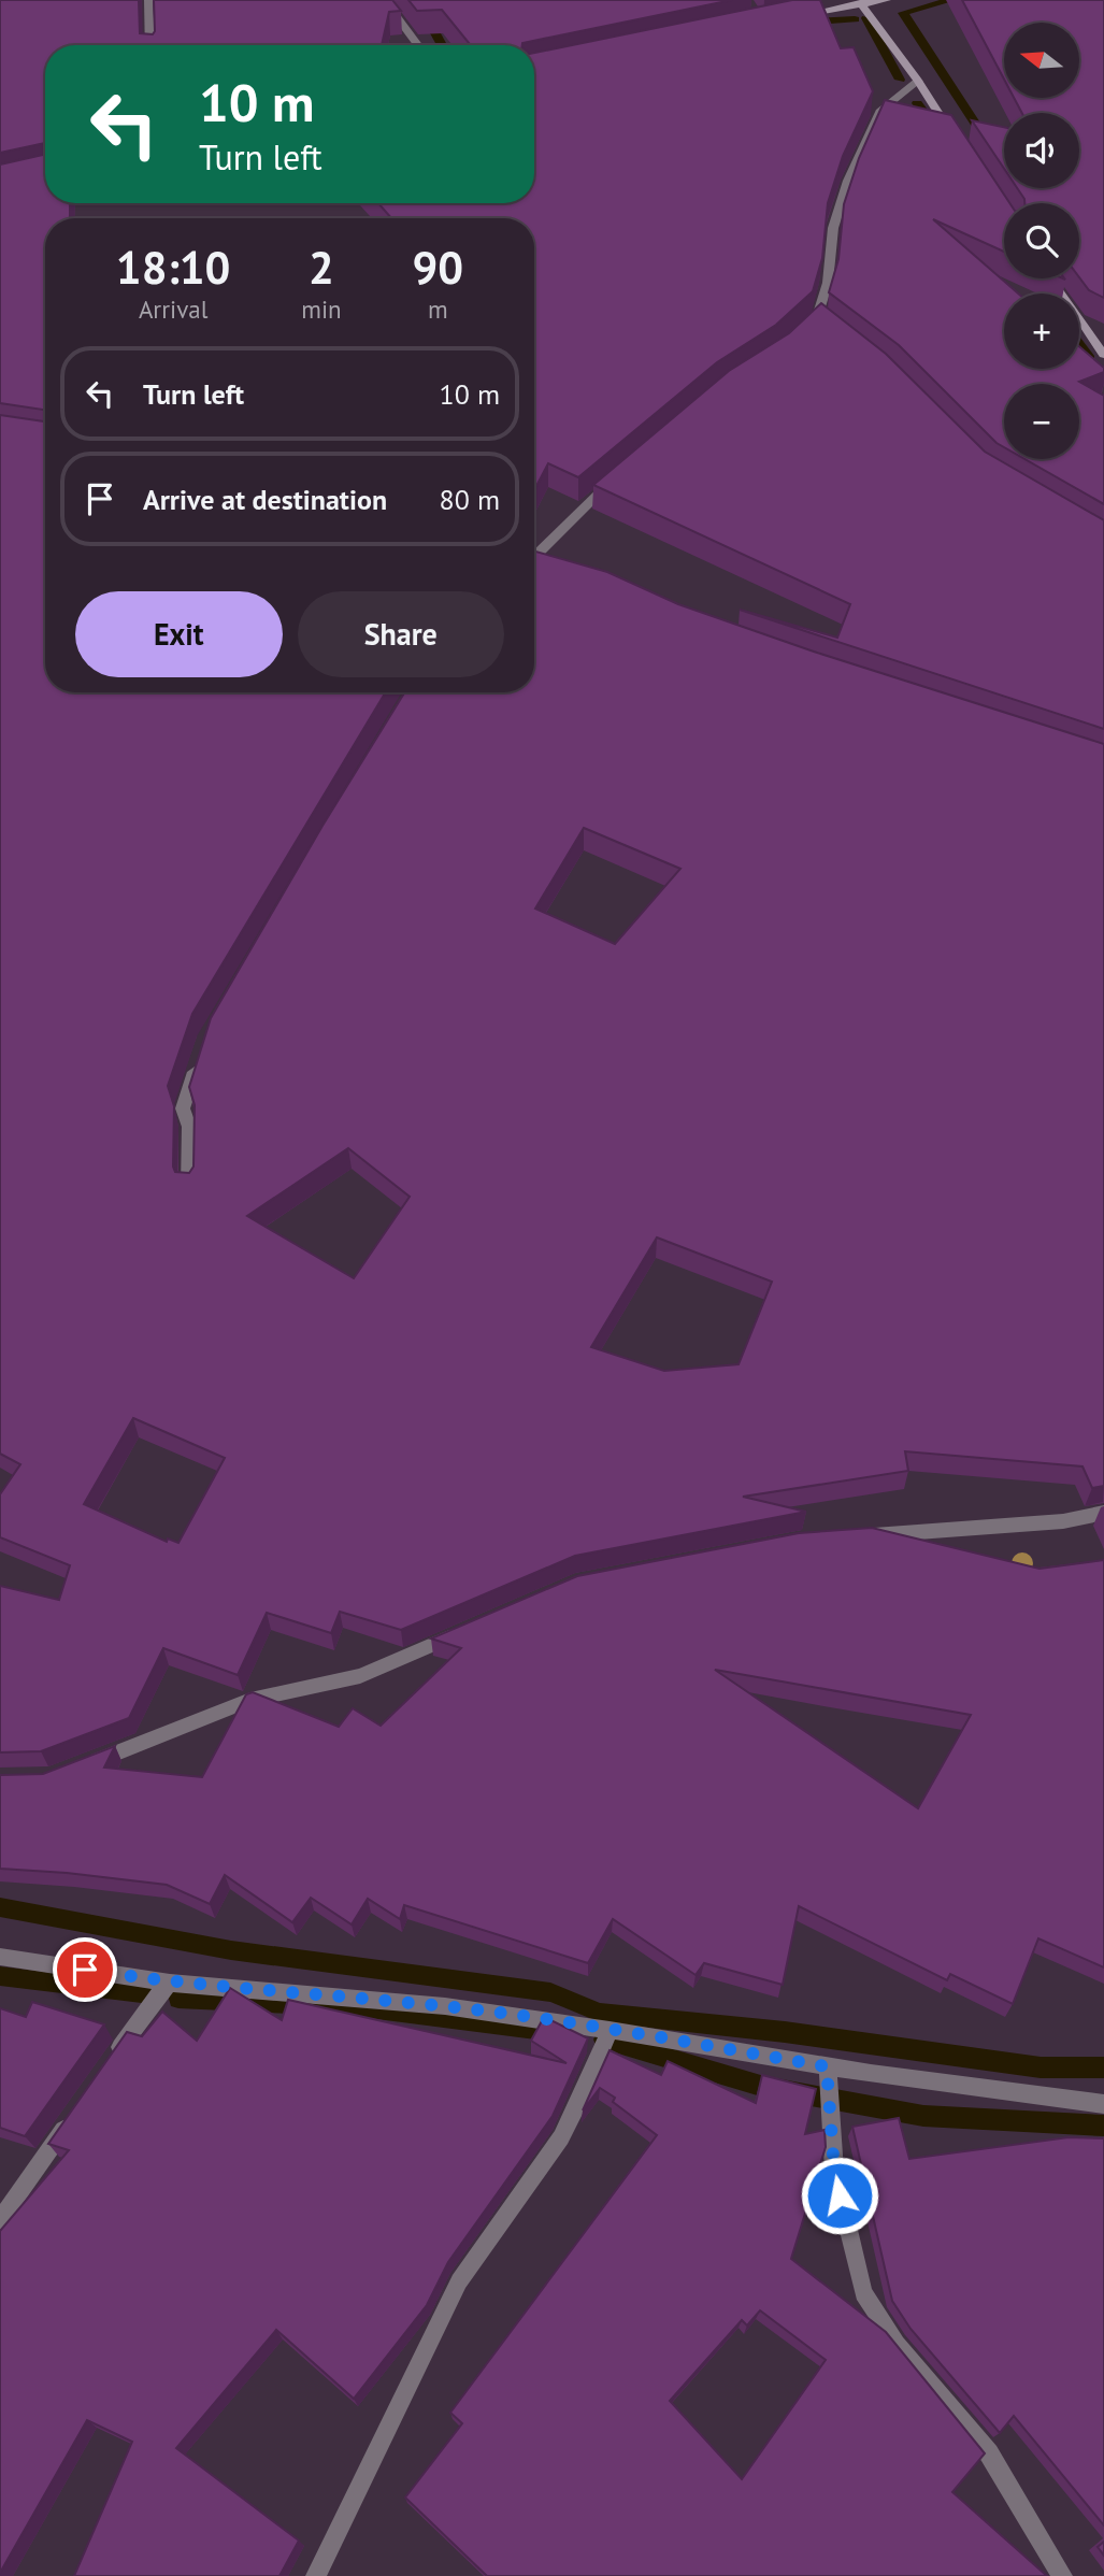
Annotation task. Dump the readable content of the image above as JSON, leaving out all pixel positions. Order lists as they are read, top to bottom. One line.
{"north":"left","page":{"map_buttons":["+","−"],"turn":["10 m","Turn left"],"eta":["18:10","Arrival","2","min","90","m"],"list":[{"name":"Turn left","value":"10 m"},{"name":"Arrive at destination","value":"80 m"}],"buttons":["Exit","Share"]}}
